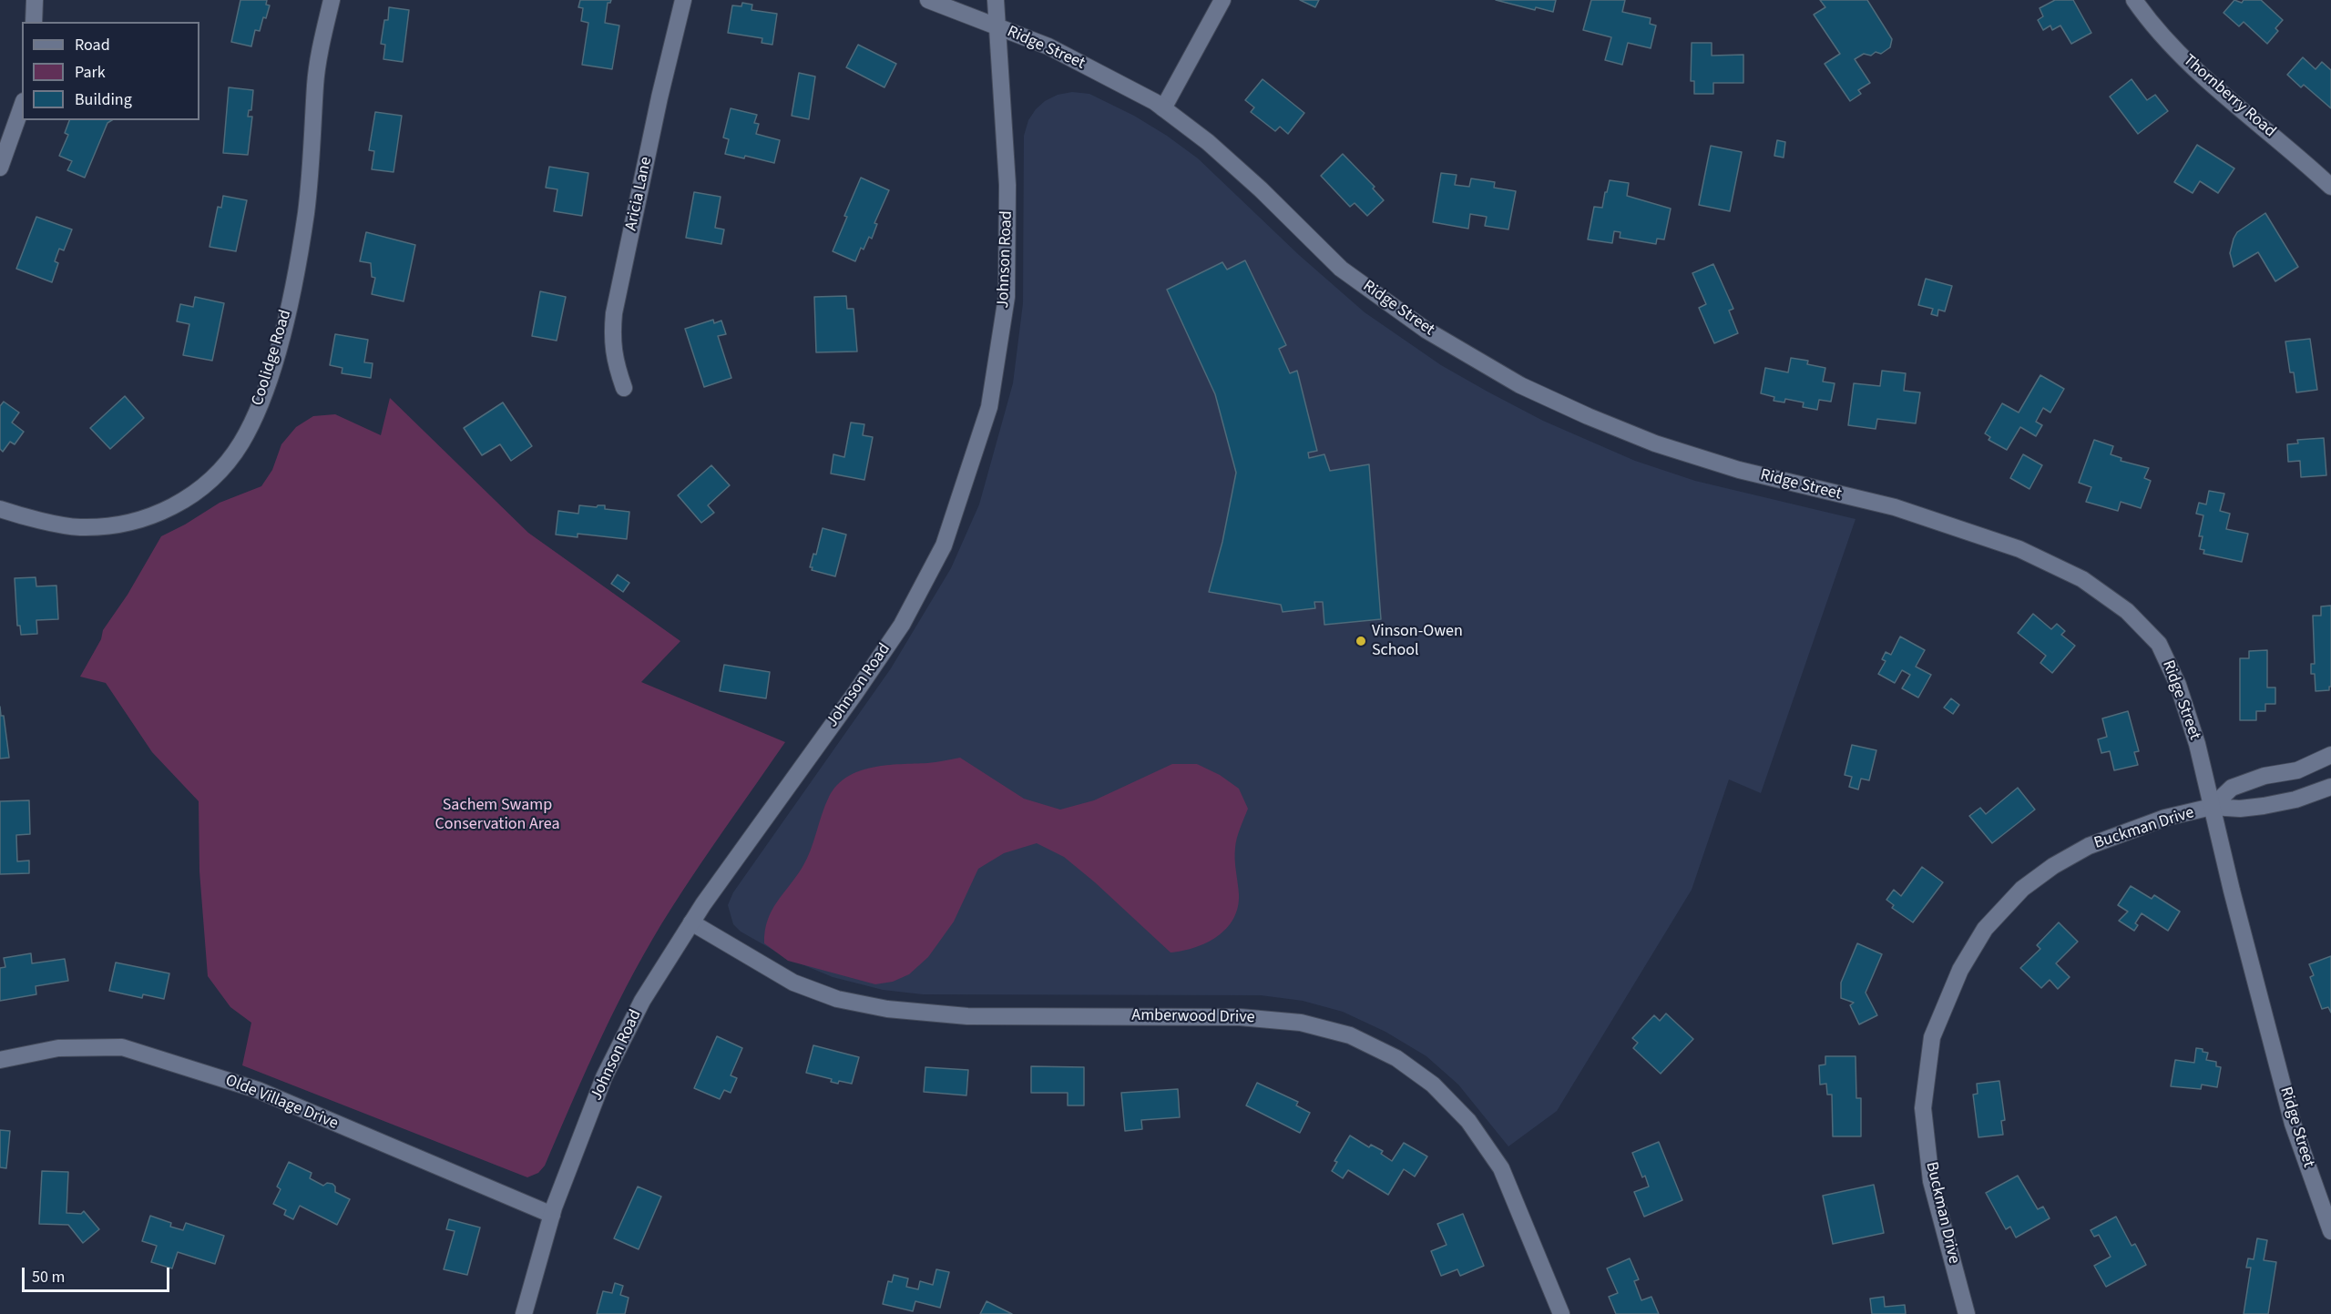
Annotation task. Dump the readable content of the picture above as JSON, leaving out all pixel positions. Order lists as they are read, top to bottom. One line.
{"streets":{"street":["Ridge Street","Thornberry Road","Aricia Lane","Johnson Road","Coolidge Road","Buckman Drive","Amberwood Drive","Olde Village Drive"]},"crossings":[["Ridge Street","Johnson Road"],["Ridge Street","Buckman Drive"],["Johnson Road","Amberwood Drive"],["Johnson Road","Olde Village Drive"]],"parks":["Sachem Swamp Conservation Area"],"places":["Vinson-Owen School"],"legend":["Road","Park","Building"],"scale_bar":"50 m"}
